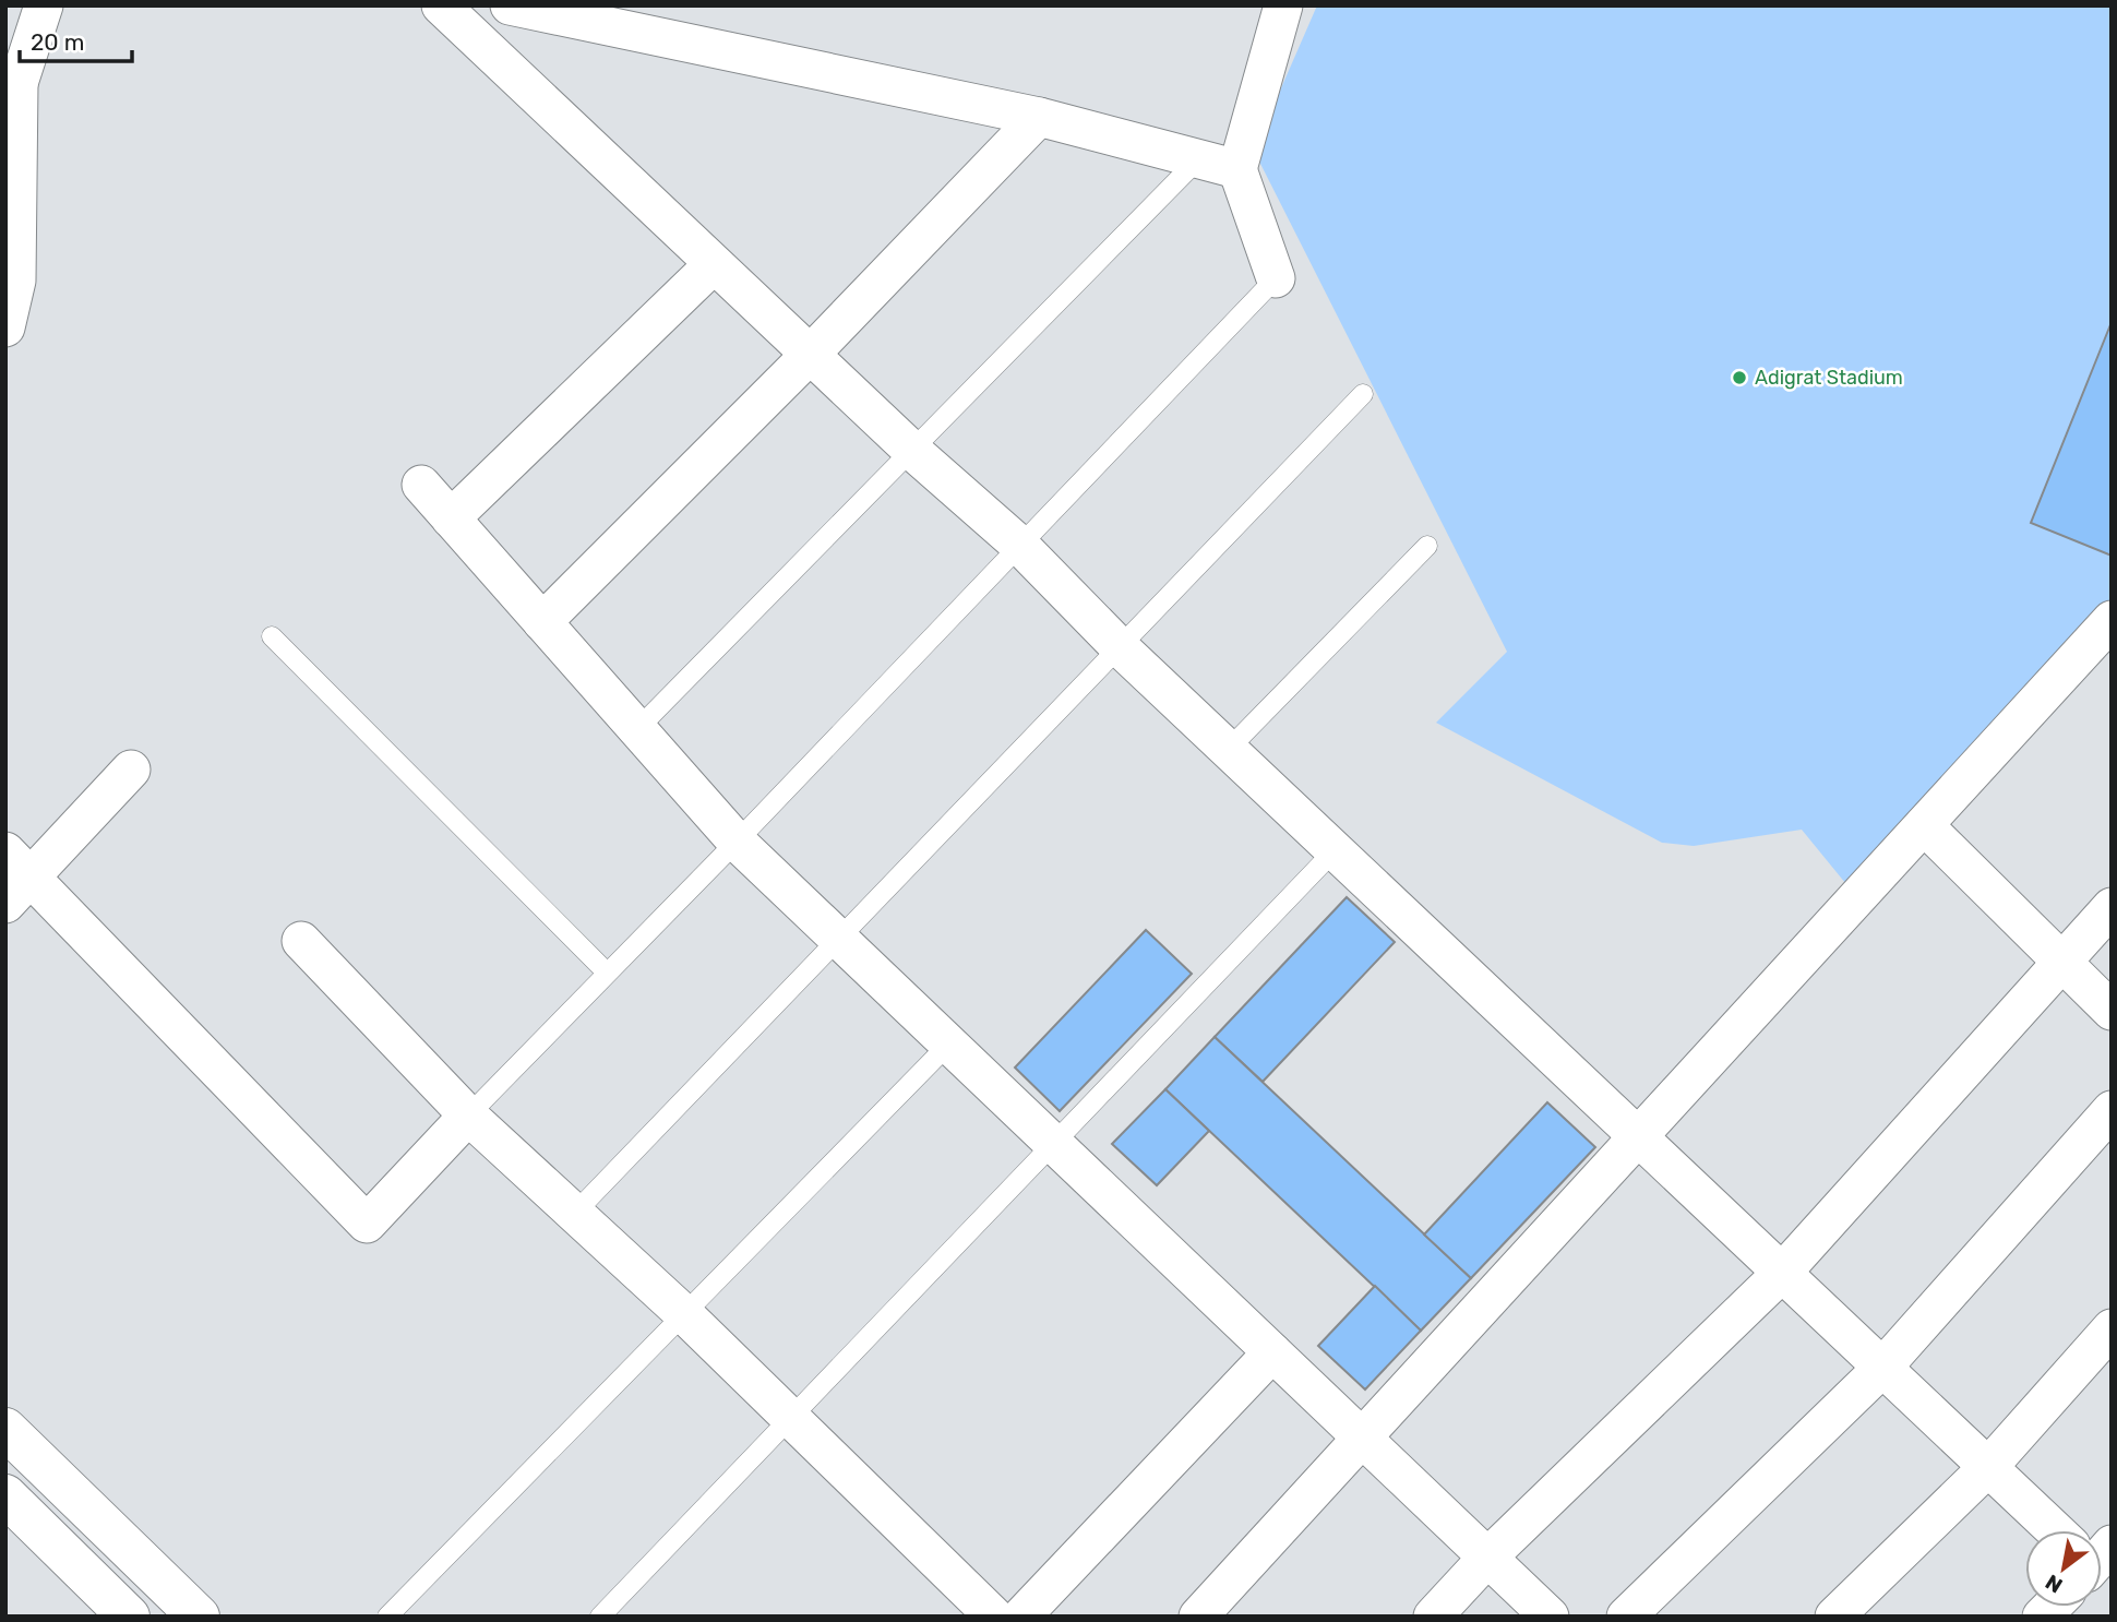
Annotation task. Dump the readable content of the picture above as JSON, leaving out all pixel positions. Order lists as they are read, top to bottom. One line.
{"places":["Adigrat Stadium"],"scale_bar":"20 m","north":"bottom left"}
